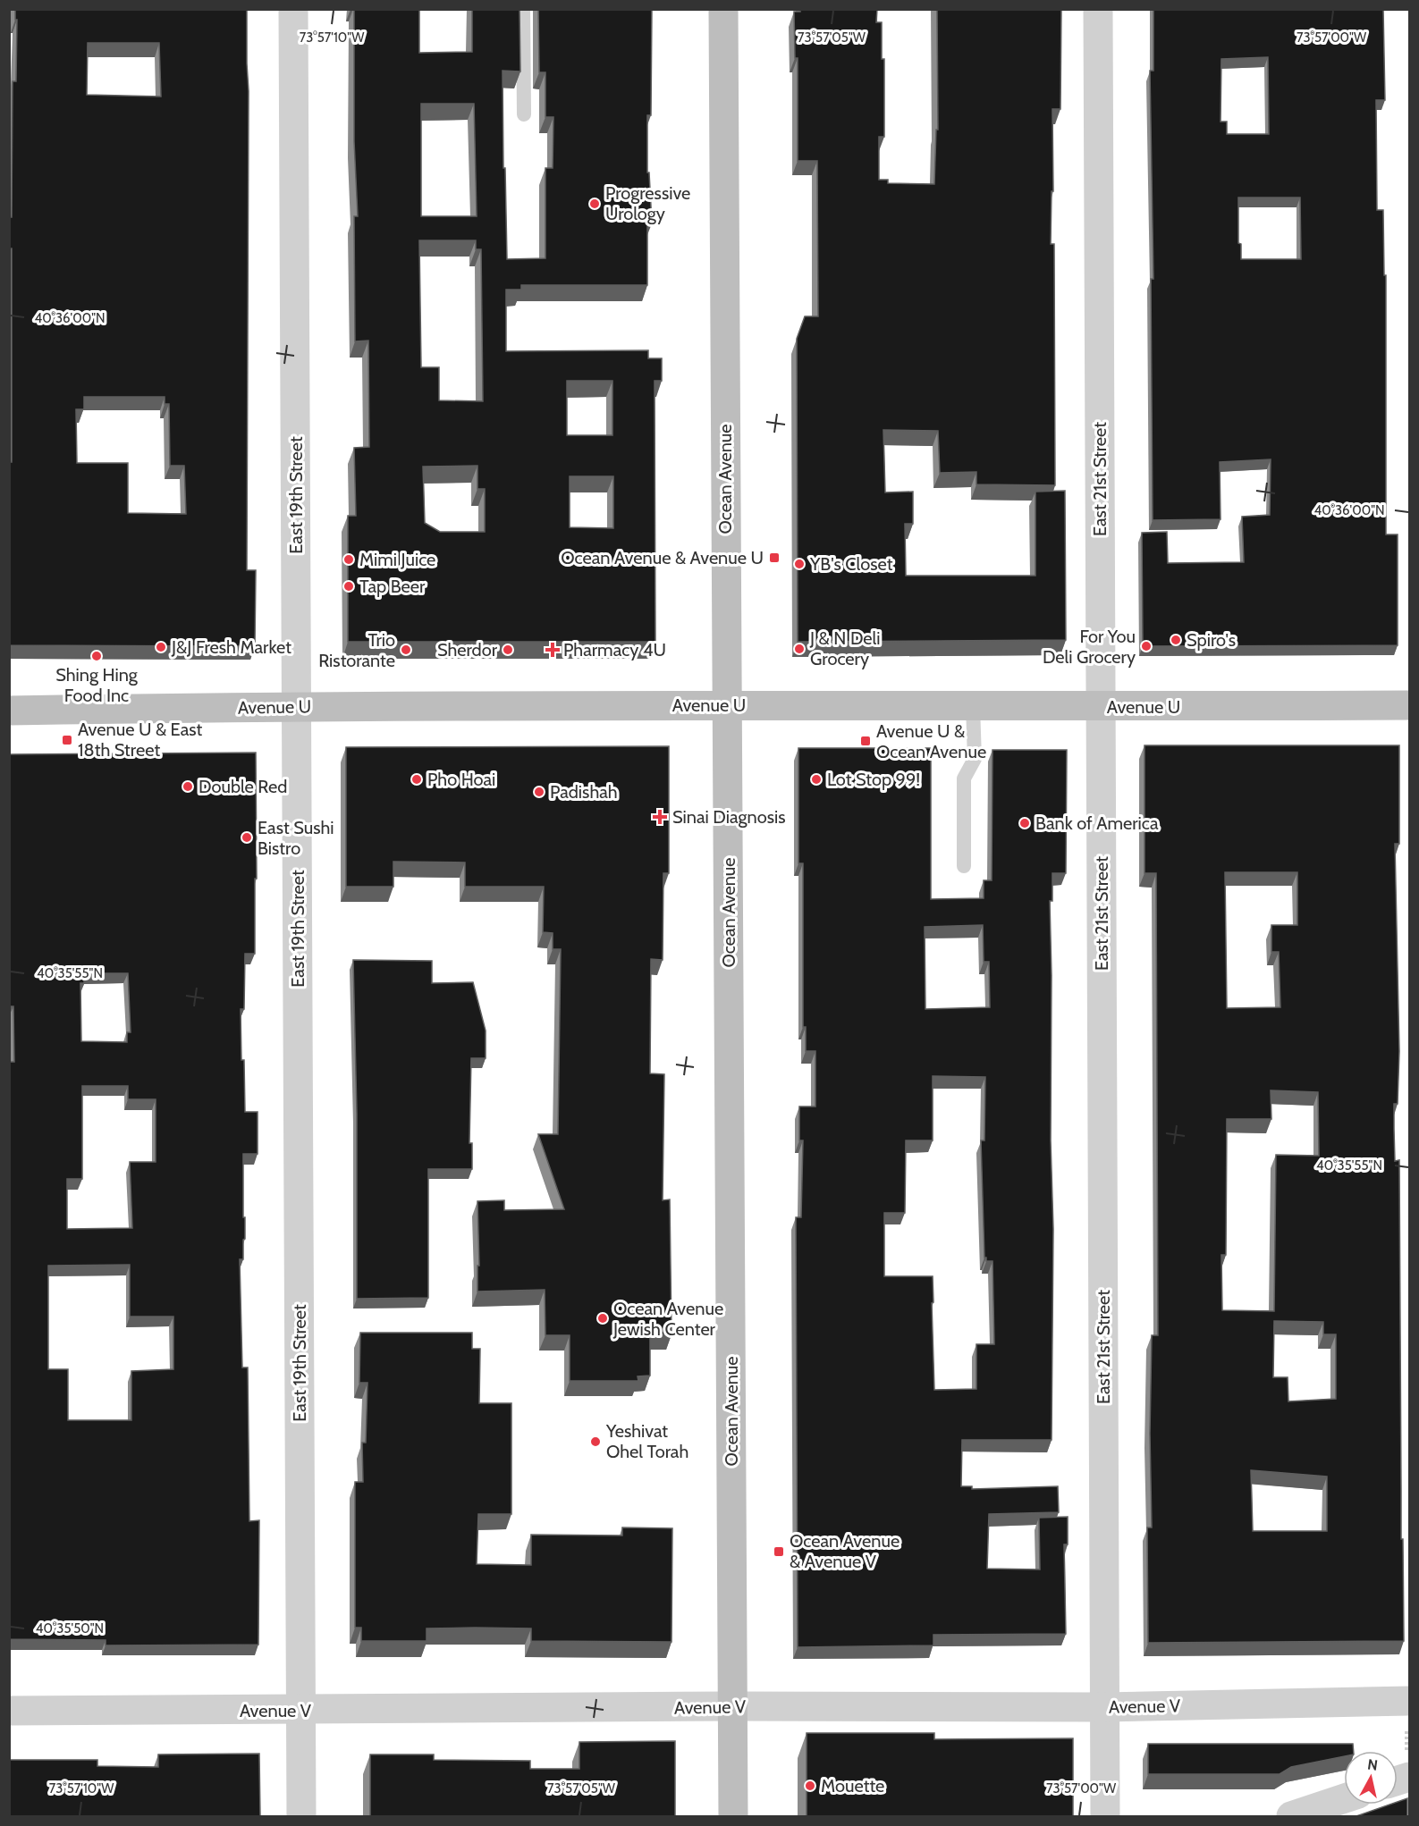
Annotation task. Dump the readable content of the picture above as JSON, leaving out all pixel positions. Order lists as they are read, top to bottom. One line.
{"streets":{"main road":["Ocean Avenue","Avenue U"],"street":["East 21st Street","East 19th Street","Avenue V"]},"crossings":[["Ocean Avenue","Avenue U"],["Ocean Avenue","Avenue V"],["East 21st Street","Avenue U"],["East 21st Street","Avenue V"],["East 19th Street","Avenue U"],["East 19th Street","Avenue V"]],"places":{"other":["Progressive Urology","Mimi Juice","YB's Closet","Tap Beer","Spiro's","For You Deli Grocery","J&J Fresh Market","J & N Deli Grocery","Trio Ristorante","Sherdor","Shing Hing Food Inc","Pho Hoai","Lot Stop 99!","Double Red","Padishah","Bank of America","East Sushi Bistro","Ocean Avenue Jewish Center","Yeshivat Ohel Torah","Mouette"],"transit":["Ocean Avenue & Avenue U","Avenue U & East 18th Street","Avenue U & Ocean Avenue","Ocean Avenue & Avenue V"],"health":["Pharmacy 4U","Sinai Diagnosis"]},"north":"top","coordinates":["73°57'10\"W","73°57'05\"W","73°57'00\"W","40°36'00\"N","40°35'55\"N","40°35'50\"N"]}
